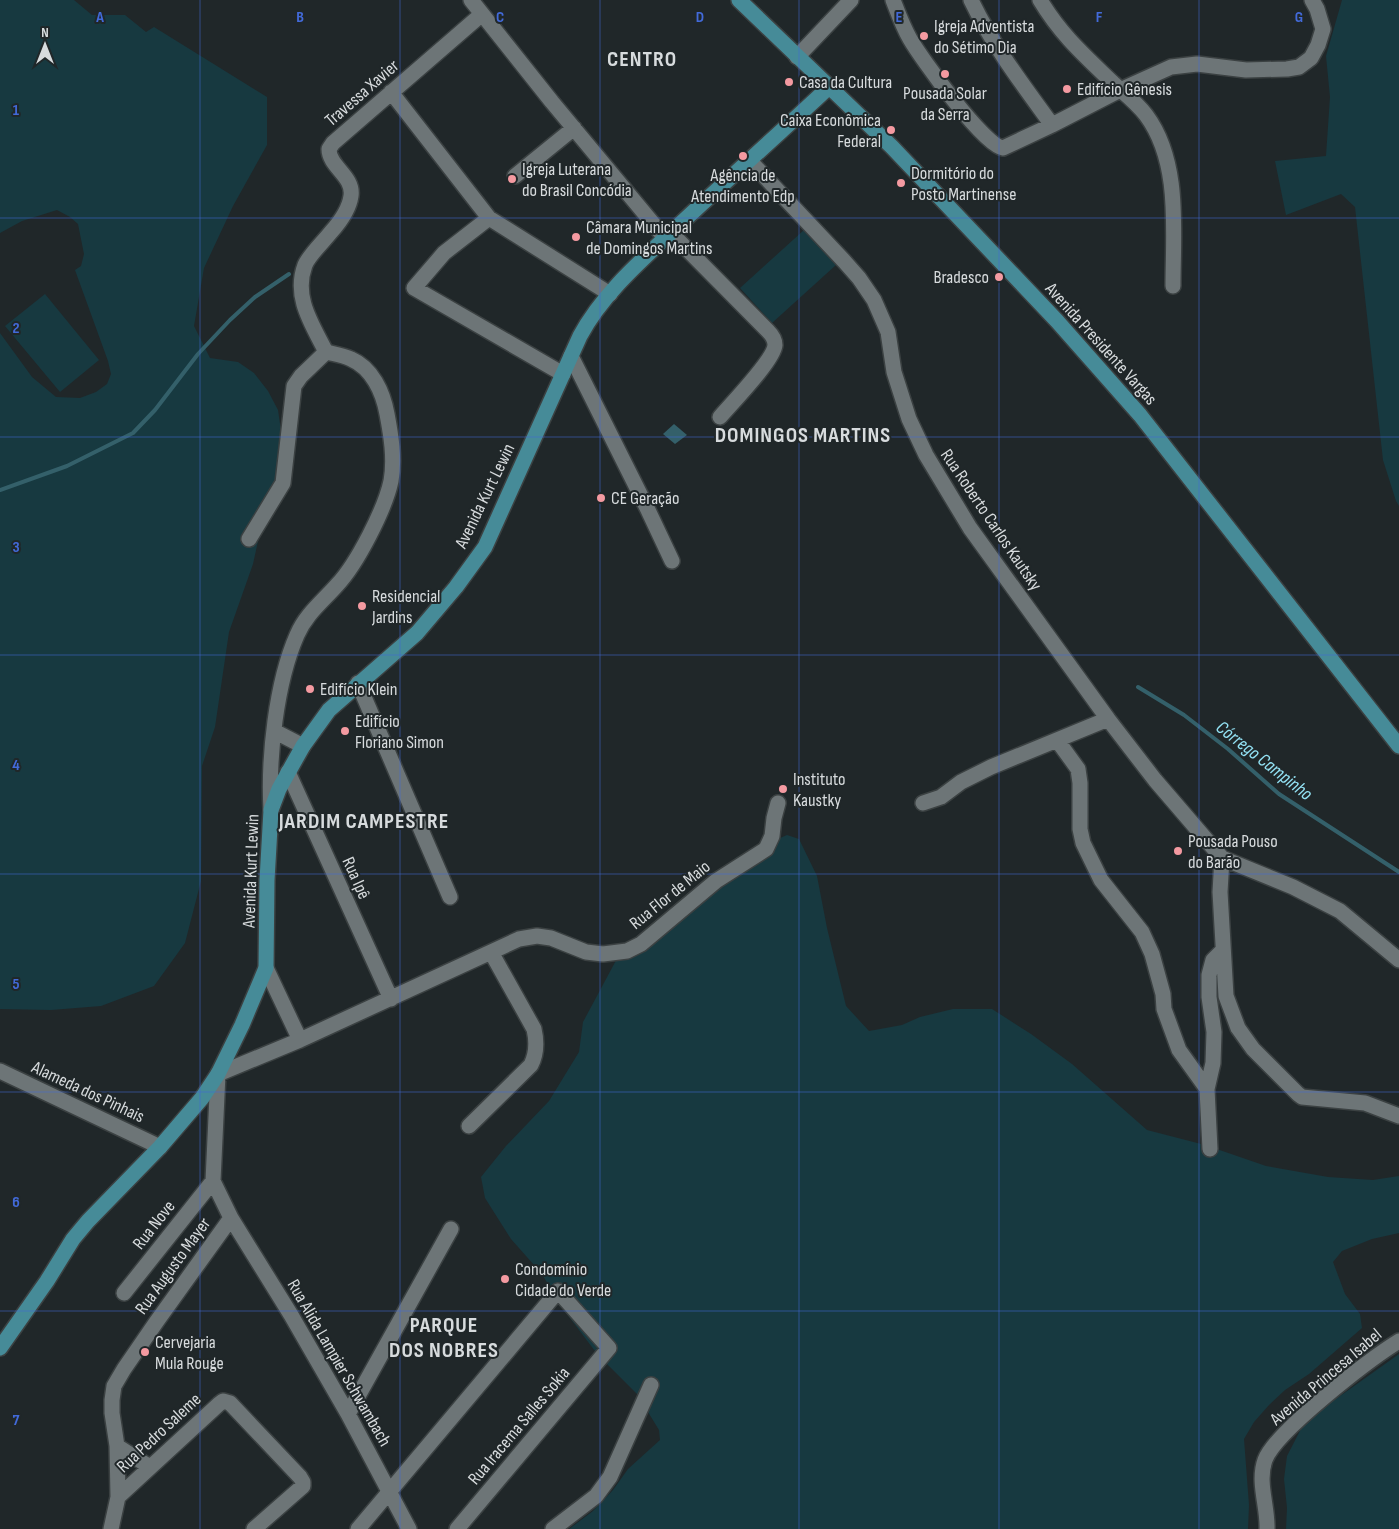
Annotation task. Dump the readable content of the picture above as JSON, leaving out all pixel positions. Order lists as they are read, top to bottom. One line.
{"streets":{"main road":["Avenida Presidente Vargas","Avenida Kurt Lewin"],"street":["Travessa Xavier","Rua Roberto Carlos Kautsky","Rua Ipê","Rua Flor de Maio","Alameda dos Pinhais","Rua Nove","Rua Augusto Mayer","Rua Alida Lampier Schwambach","Avenida Princesa Isabel","Rua Iracema Salles Sokia","Rua Pedro Saleme"]},"crossings":[["Avenida Presidente Vargas","Avenida Kurt Lewin"],["Avenida Kurt Lewin","Rua Roberto Carlos Kautsky"],["Avenida Kurt Lewin","Rua Ipê"],["Avenida Kurt Lewin","Rua Flor de Maio"],["Avenida Kurt Lewin","Alameda dos Pinhais"],["Avenida Kurt Lewin","Rua Augusto Mayer"],["Rua Ipê","Rua Flor de Maio"],["Rua Flor de Maio","Rua Augusto Mayer"],["Rua Nove","Rua Augusto Mayer"],["Rua Augusto Mayer","Rua Alida Lampier Schwambach"],["Rua Augusto Mayer","Rua Pedro Saleme"],["Rua Alida Lampier Schwambach","Rua Iracema Salles Sokia"]],"districts":["CENTRO","DOMINGOS MARTINS","JARDIM CAMPESTRE","PARQUE DOS NOBRES"],"water":["Córrego Campinho"],"places":["Igreja Adventista do Sétimo Dia","Pousada Solar da Serra","Casa da Cultura","Edifício Gênesis","Caixa Econômica Federal","Agência de Atendimento Edp","Igreja Luterana do Brasil Concódia","Dormitório do Posto Martinense","Câmara Municipal de Domingos Martins","Bradesco","CE Geração","Residencial Jardins","Edifício Klein","Edifício Floriano Simon","Instituto Kaustky","Pousada Pouso do Barão","Condomínio Cidade do Verde","Cervejaria Mula Rouge"],"north":"top","grid":{"columns":["A","B","C","D","E","F","G"],"rows":["1","2","3","4","5","6","7"]}}
